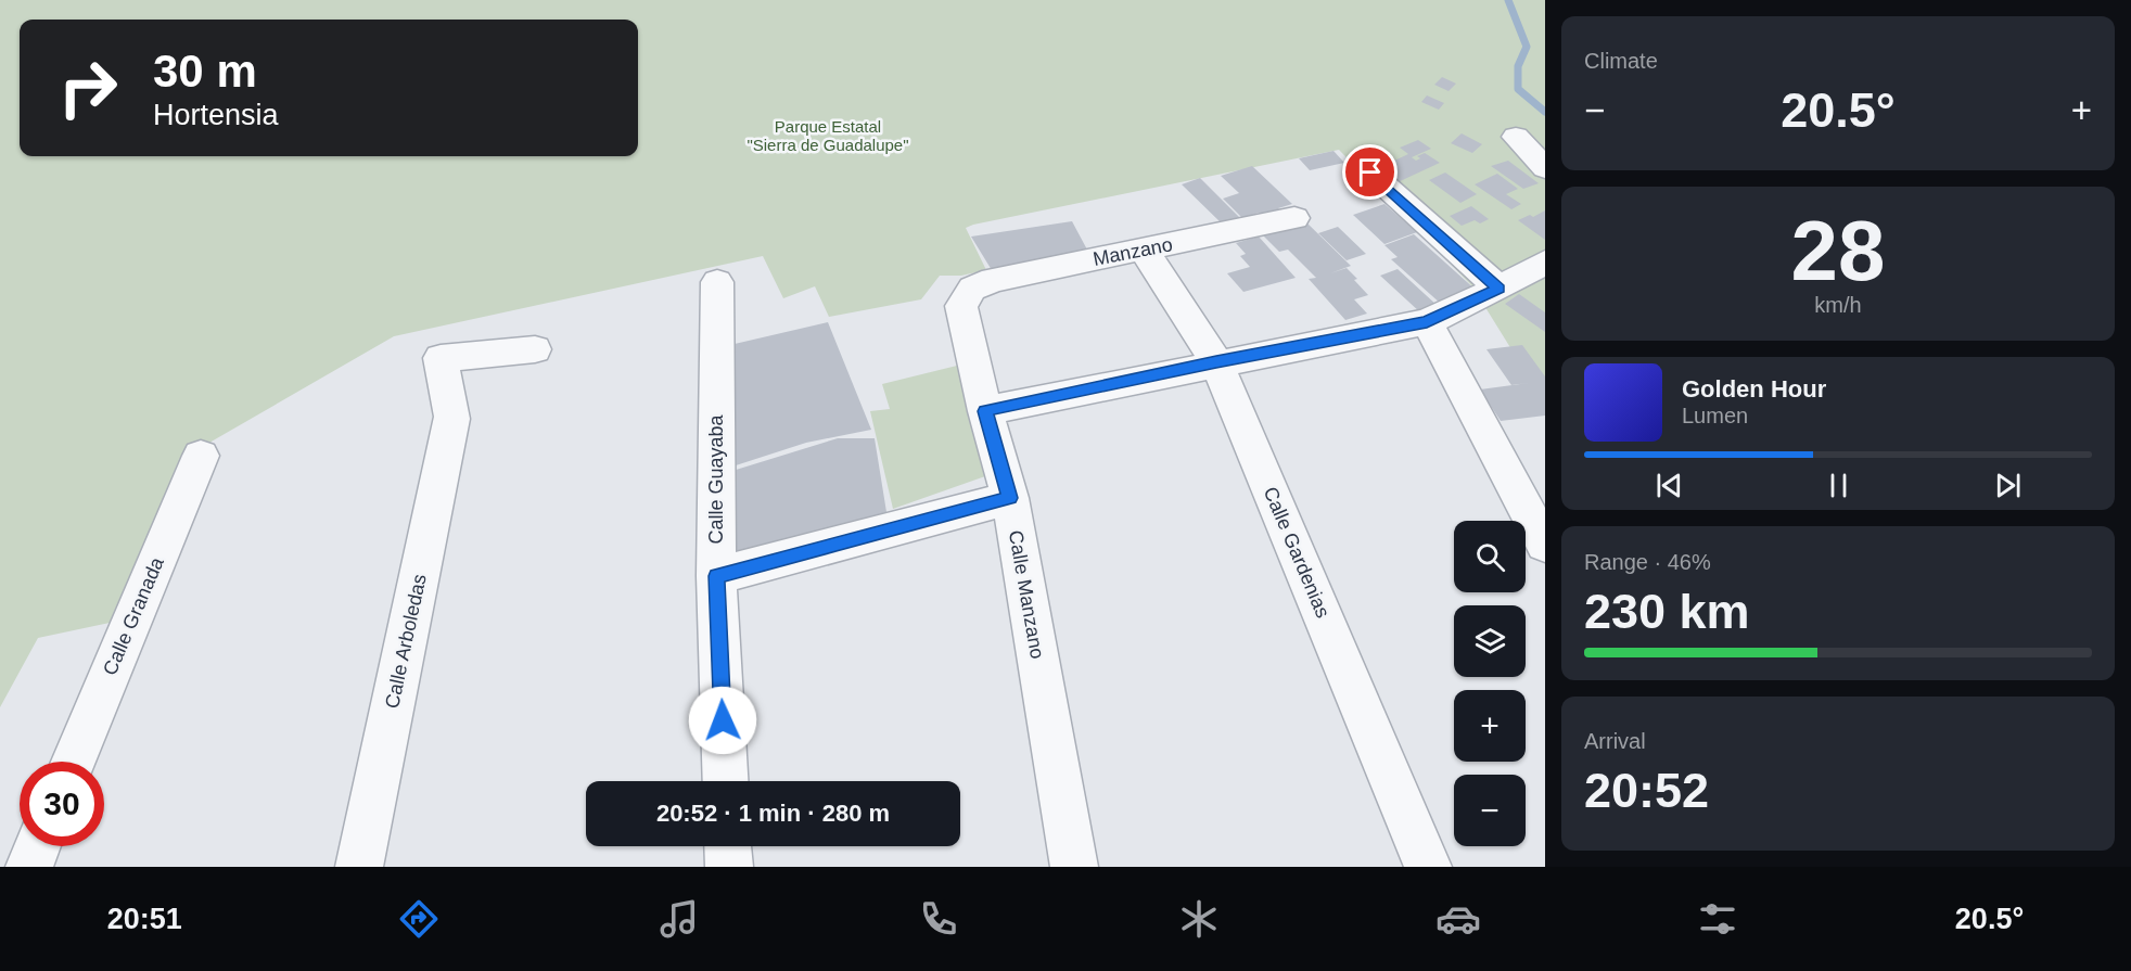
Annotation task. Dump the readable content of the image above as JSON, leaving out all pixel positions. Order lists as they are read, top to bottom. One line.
{"streets":{"street":["Manzano","Calle Guayaba","Calle Gardenias","Calle Manzano","Calle Granada","Calle Arboledas"]},"crossings":[["Manzano","Calle Gardenias"],["Manzano","Calle Manzano"]],"parks":["Parque Estatal \"Sierra de Guadalupe\""],"page":{"tile":["Climate",["28","km/h"],["Range · 46%","230 km"],["Arrival","20:52"]],"turn":["30 m","Hortensia"],"heat":["−","20.5°","+"],"song":["Golden Hour","Lumen"],"map_buttons":["+","−"],"limit":"30","trip":"20:52 · 1 min · 280 m","tabs":["20:51","20.5°"]}}
